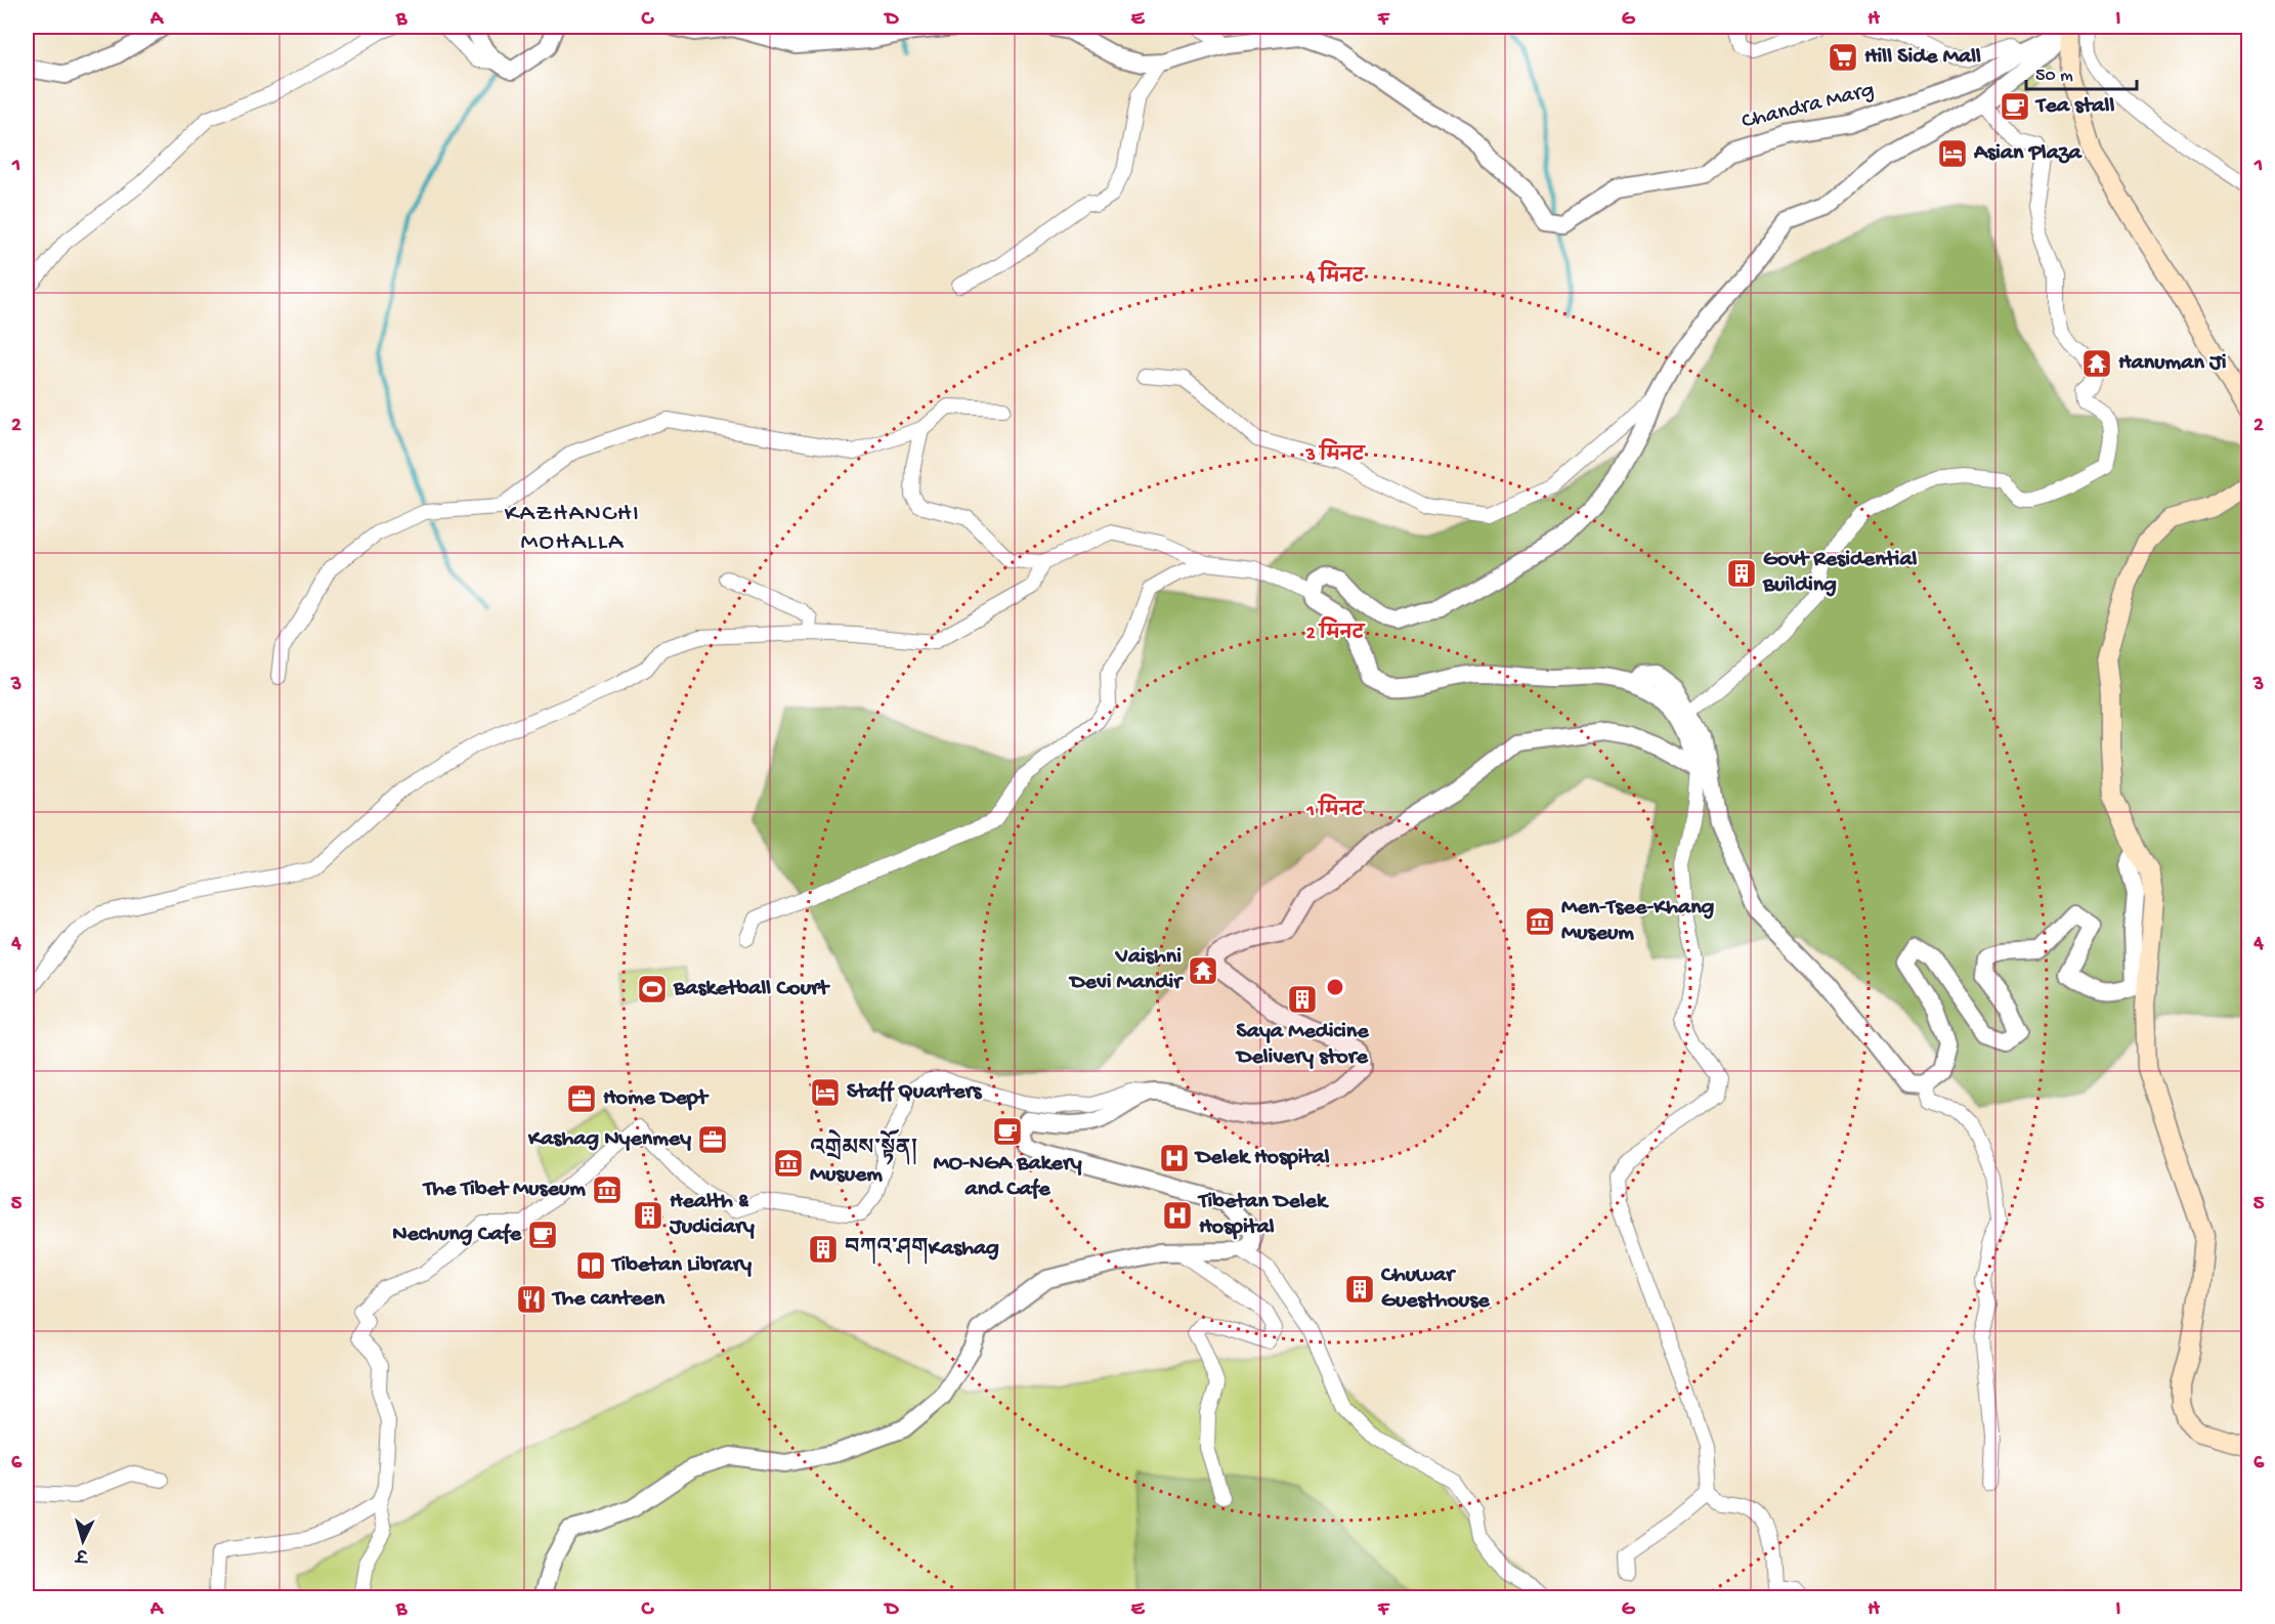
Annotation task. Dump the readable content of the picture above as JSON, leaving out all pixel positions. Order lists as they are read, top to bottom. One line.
{"streets":{"street":["Chandra Marg"]},"districts":["KAZHANCHI MOHALLA"],"places":{"supermarket":["Hill Side Mall"],"cafe":["Tea stall","MO-NGA Bakery and Cafe","Nechung Cafe"],"hotel":["Asian Plaza","Staff Quarters"],"temple":["Hanuman Ji","Vaishni Devi Mandir"],"building":["Govt Residential Building","Saya Medicine Delivery store","Health & Judiciary","བཀའ་ཤགKashag","Chuwar Guesthouse"],"museum":["Men-Tsee-Khang Museum","འགྲེམས་སྟོན། Musuem","The Tibet Museum"],"sports":["Basketball Court"],"office":["Home Dept","Kashag Nyenmey"],"hospital":["Delek Hospital","Tibetan Delek Hospital"],"library":["Tibetan Library"],"restaurant":["The canteen"]},"scale_bar":"50 m","north":"bottom","grid":{"columns":["A","B","C","D","E","F","G","H","I"],"rows":["1","2","3","4","5","6"]},"rings":["4 मिनट","3 मिनट","2 मिनट","1 मिनट"]}
